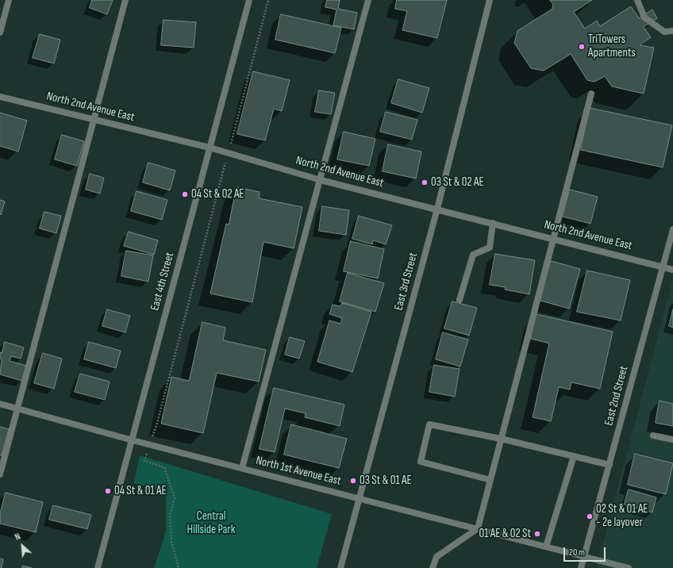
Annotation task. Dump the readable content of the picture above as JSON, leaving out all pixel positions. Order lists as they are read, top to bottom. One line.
{"streets":{"street":["North 2nd Avenue East","East 4th Street","East 3rd Street","East 2nd Street","North 1st Avenue East"]},"crossings":[["North 2nd Avenue East","East 4th Street"],["North 2nd Avenue East","East 3rd Street"],["North 2nd Avenue East","East 2nd Street"],["East 4th Street","North 1st Avenue East"],["East 3rd Street","North 1st Avenue East"],["East 2nd Street","North 1st Avenue East"]],"parks":["Central Hillside Park"],"places":["TriTowers Apartments","03 St & 02 AE","04 St & 02 AE","03 St & 01 AE","04 St & 01 AE","02 St & 01 AE - 2e layover","01 AE & 02 St"],"scale_bar":"20 m","north":"top left"}
